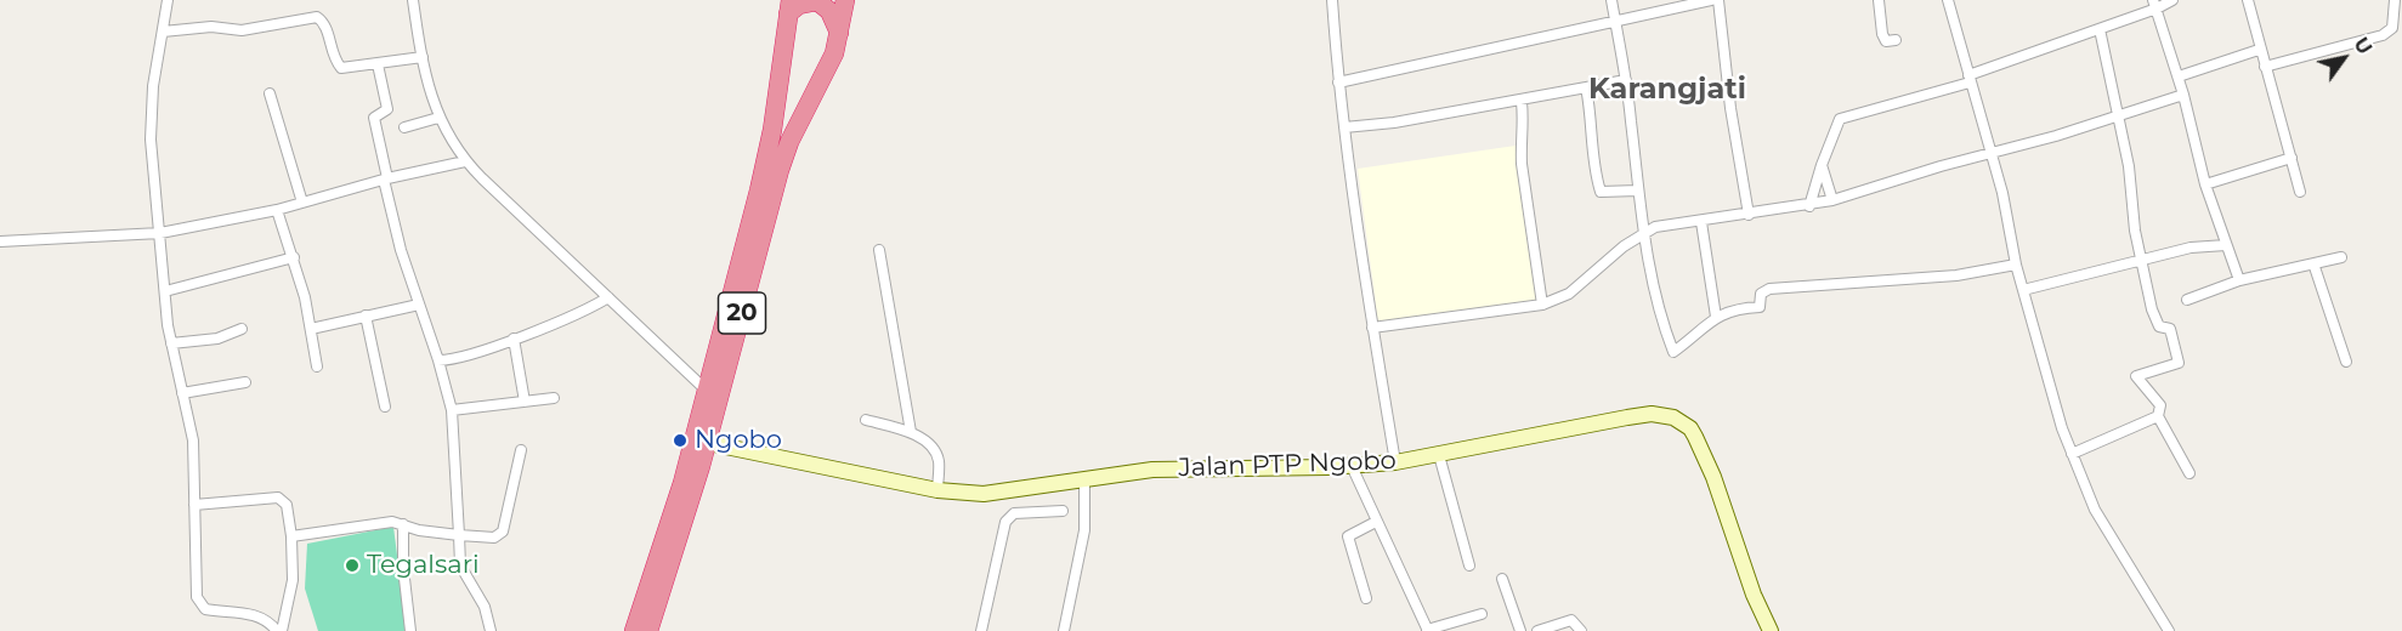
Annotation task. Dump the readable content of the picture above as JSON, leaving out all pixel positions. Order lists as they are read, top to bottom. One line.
{"streets":{"highway":["20"],"main road":["Jalan PTP Ngobo"]},"crossings":[["20","Jalan PTP Ngobo"]],"districts":["Karangjati"],"places":["Ngobo","Tegalsari"],"north":"top right"}
